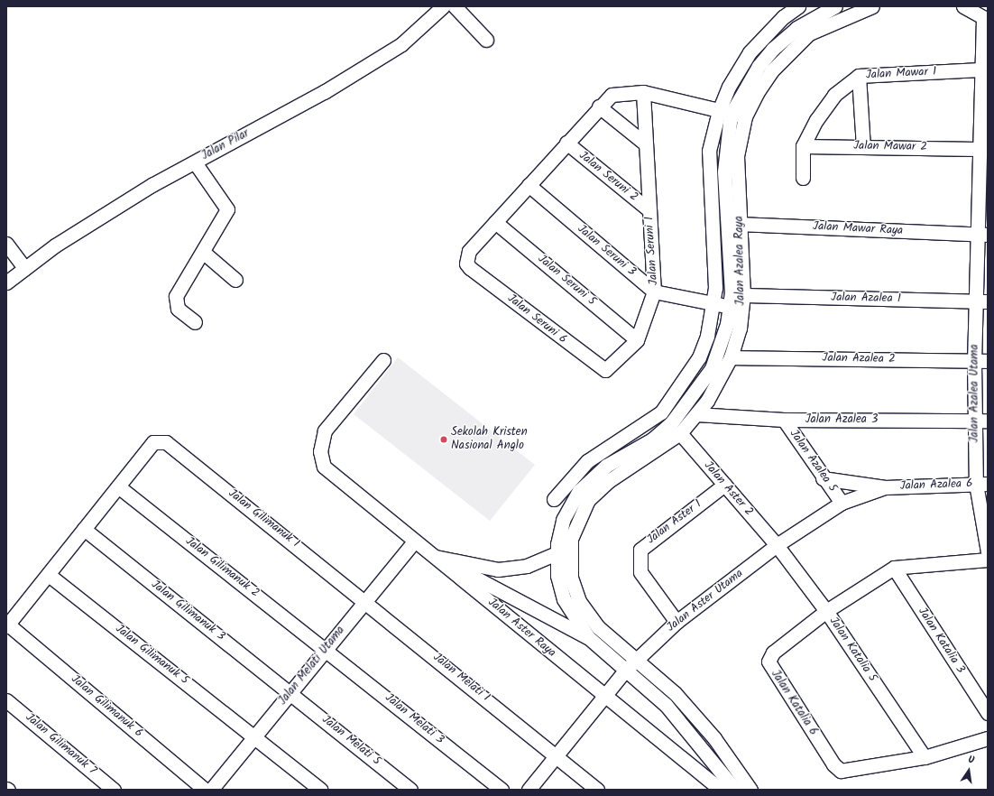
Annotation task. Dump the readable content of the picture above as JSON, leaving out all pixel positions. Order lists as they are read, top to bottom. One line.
{"streets":{"street":["Jalan Mawar 1","Jalan Pilar","Jalan Mawar 2","Jalan Seruni 2","Jalan Mawar Raya","Jalan Seruni 3","Jalan Seruni 1","Jalan Azalea Raya","Jalan Seruni 5","Jalan Azalea 1","Jalan Seruni 6","Jalan Azalea 2","Jalan Azalea Utama","Jalan Azalea 3","Jalan Azalea 5","Jalan Azalea 6","Jalan Aster 2","Jalan Gilimanuk 1","Jalan Aster 1","Jalan Gilimanuk 2","Jalan Aster Utama","Jalan Gilimanuk 3","Jalan Aster Raya","Jalan Katalia 3","Jalan Katalia 5","Jalan Gilimanuk 5","Jalan Melati Utama","Jalan Melati 1","Jalan Katalia 6","Jalan Gilimanuk 6","Jalan Melati 3","Jalan Melati 5","Jalan Gilimanuk 7"]},"crossings":[["Jalan Mawar 1","Jalan Mawar 2"],["Jalan Mawar 1","Jalan Azalea Utama"],["Jalan Mawar 2","Jalan Azalea Utama"],["Jalan Seruni 2","Jalan Seruni 1"],["Jalan Mawar Raya","Jalan Azalea Raya"],["Jalan Mawar Raya","Jalan Azalea Utama"],["Jalan Seruni 3","Jalan Seruni 1"],["Jalan Seruni 3","Jalan Azalea Raya"],["Jalan Seruni 1","Jalan Seruni 5"],["Jalan Seruni 1","Jalan Seruni 6"],["Jalan Azalea Raya","Jalan Azalea 1"],["Jalan Azalea Raya","Jalan Azalea 2"],["Jalan Azalea Raya","Jalan Azalea 3"],["Jalan Azalea Raya","Jalan Aster 2"],["Jalan Azalea Raya","Jalan Aster Utama"],["Jalan Seruni 5","Jalan Seruni 6"],["Jalan Azalea 1","Jalan Azalea Utama"],["Jalan Azalea 2","Jalan Azalea Utama"],["Jalan Azalea Utama","Jalan Azalea 3"],["Jalan Azalea Utama","Jalan Azalea 6"],["Jalan Azalea 3","Jalan Azalea 5"],["Jalan Azalea 5","Jalan Azalea 6"],["Jalan Azalea 6","Jalan Aster 2"],["Jalan Azalea 6","Jalan Aster Utama"],["Jalan Azalea 6","Jalan Katalia 5"],["Jalan Aster 2","Jalan Aster 1"],["Jalan Aster 2","Jalan Aster Utama"],["Jalan Aster 2","Jalan Katalia 5"],["Jalan Gilimanuk 1","Jalan Gilimanuk 2"],["Jalan Gilimanuk 1","Jalan Melati Utama"],["Jalan Gilimanuk 1","Jalan Melati 1"],["Jalan Aster 1","Jalan Aster Utama"],["Jalan Gilimanuk 2","Jalan Melati Utama"],["Jalan Gilimanuk 2","Jalan Melati 3"],["Jalan Aster Utama","Jalan Katalia 5"],["Jalan Gilimanuk 3","Jalan Melati Utama"],["Jalan Gilimanuk 3","Jalan Melati 5"],["Jalan Aster Raya","Jalan Melati Utama"],["Jalan Katalia 5","Jalan Katalia 6"],["Jalan Gilimanuk 5","Jalan Melati Utama"],["Jalan Melati Utama","Jalan Melati 1"],["Jalan Melati Utama","Jalan Melati 3"],["Jalan Melati Utama","Jalan Melati 5"]],"places":["Sekolah Kristen Nasional Anglo"],"north":"top"}
